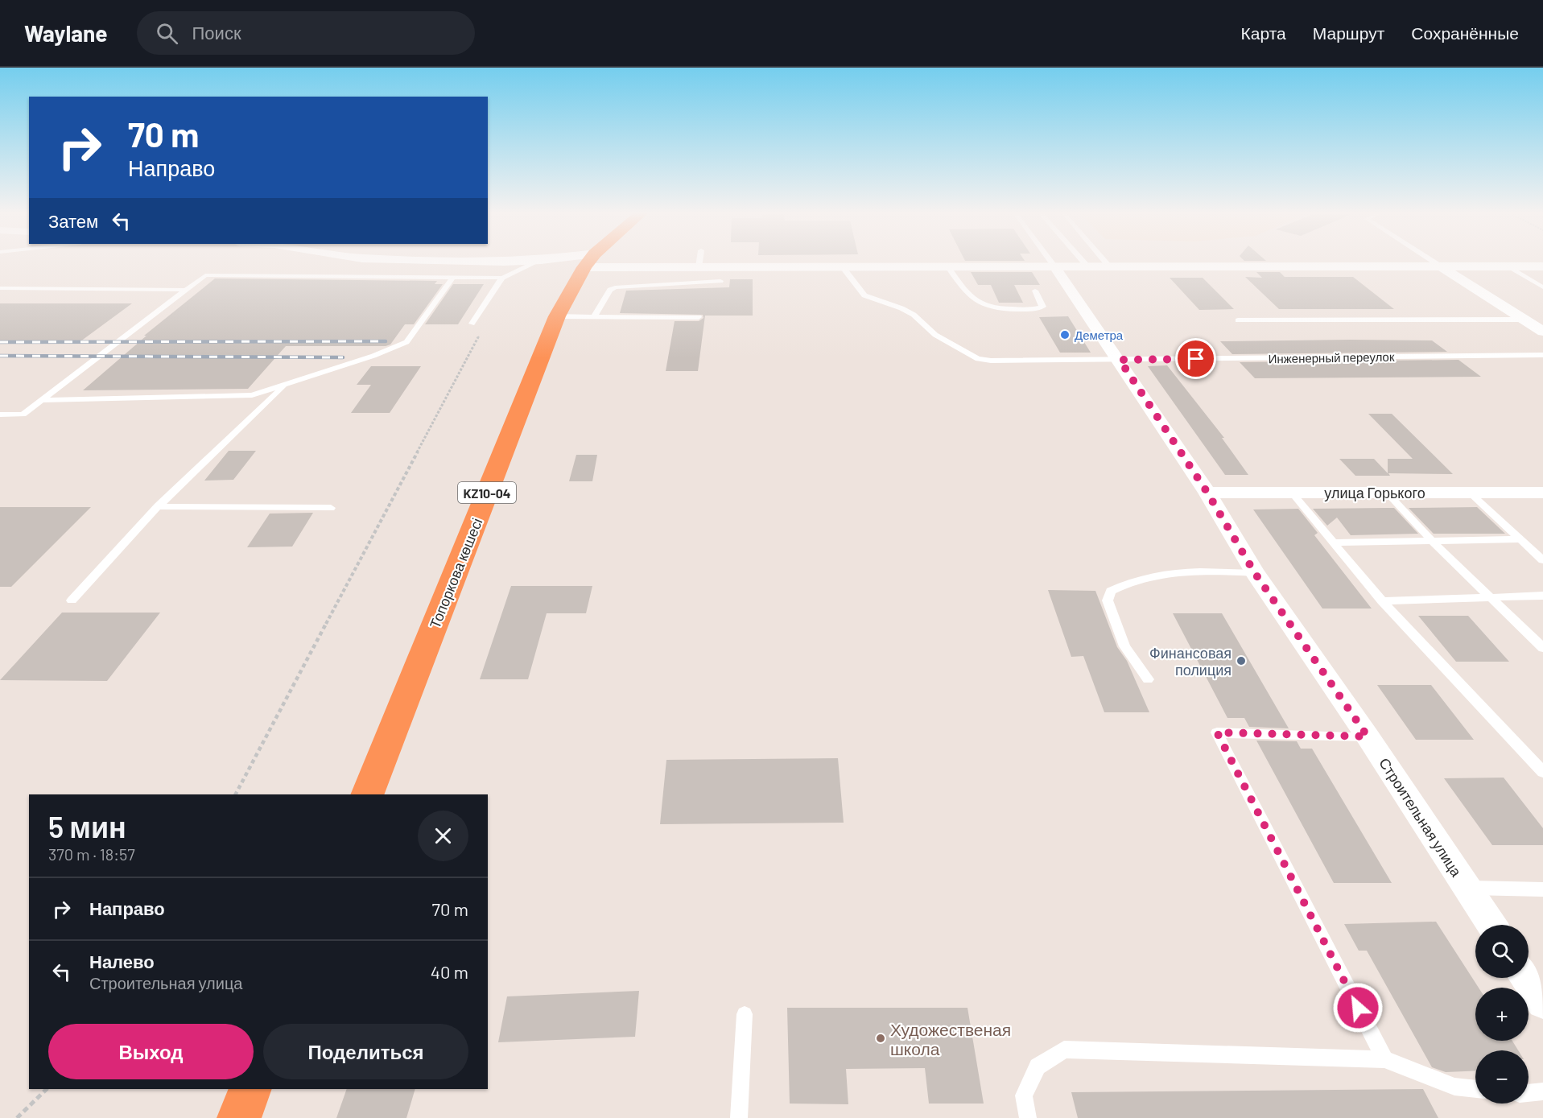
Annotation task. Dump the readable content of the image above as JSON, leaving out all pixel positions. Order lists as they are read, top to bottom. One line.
{"streets":{"highway":["KZ10-04","Топоркова көшесі"],"street":["улица Горького","Строительная улица"],"lane":["Инженерный переулок"]},"crossings":[["Инженерный переулок","Строительная улица"],["улица Горького","Строительная улица"]],"places":["Деметра","Финансовая полиция","Художественая школа"],"page":{"header":"Waylane","search":"Поиск","nav":["Карта","Маршрут","Сохранённые"],"turn":["70 m","Направо"],"then":"Затем","heading":["5 мин","370 m · 18:57"],"list":[{"name":"Направо","value":"70 m"},{"name":"Налево","note":"Строительная улица","value":"40 m"}],"map_buttons":["+","−"],"buttons":["Выход","Поделиться"]}}
